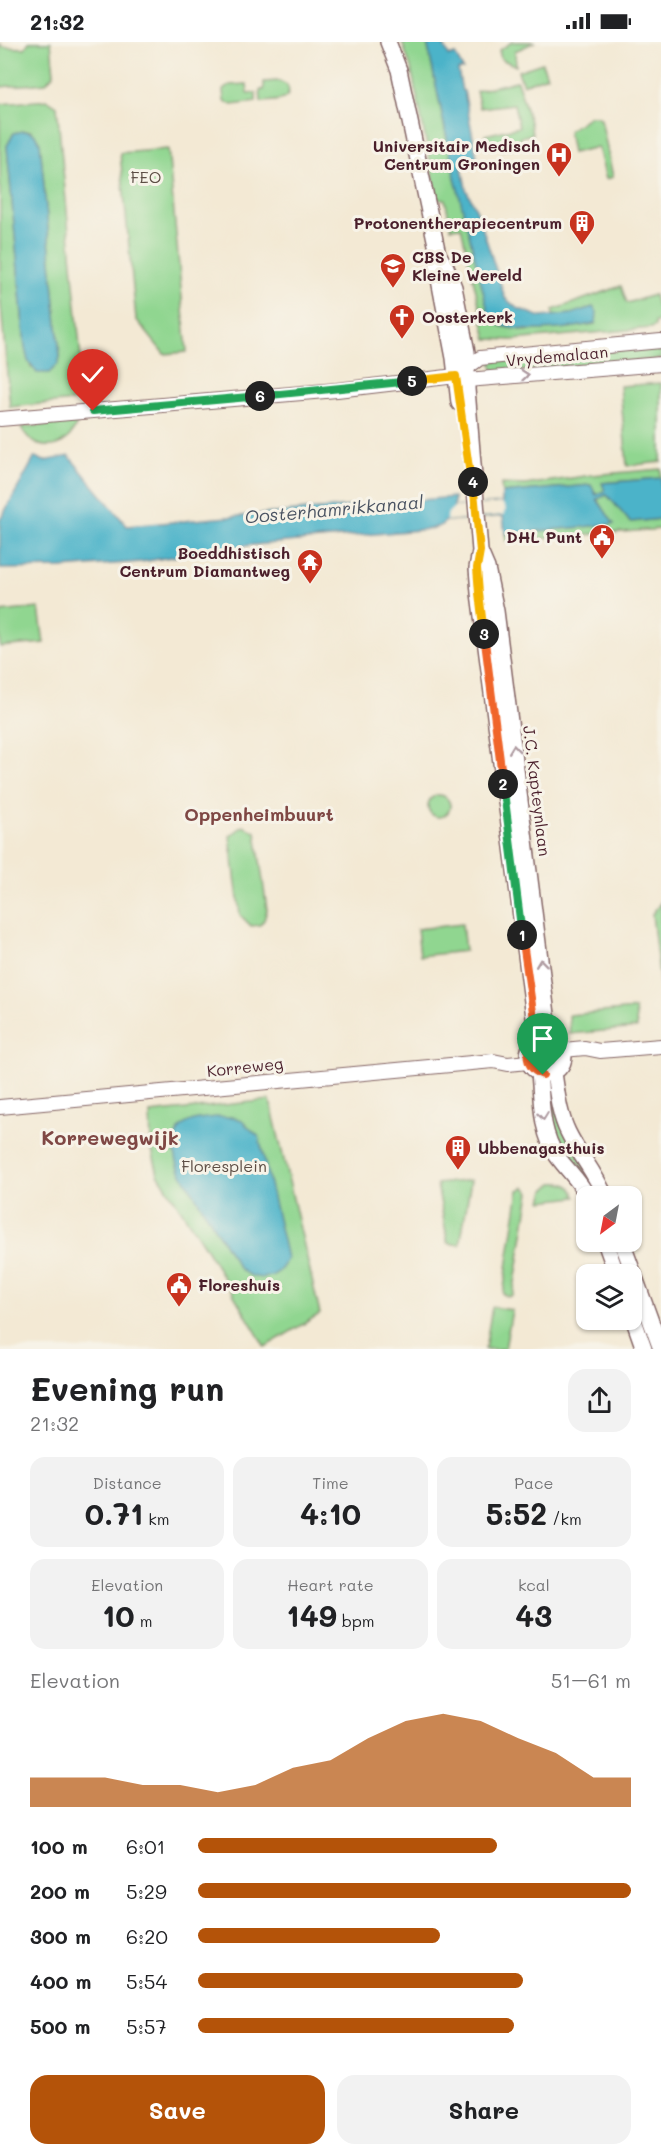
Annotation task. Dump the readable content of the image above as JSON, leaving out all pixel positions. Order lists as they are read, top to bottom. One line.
{"streets":{"main road":["J.C. Kapteynlaan"],"street":["Vrydemalaan","Korreweg"]},"crossings":[["Vrydemalaan","J.C. Kapteynlaan"]],"districts":["Oppenheimbuurt","Korrewegwijk"],"water":["Oosterhamrikkanaal"],"parks":["FEO","Floresplein"],"places":{"hospital":["Universitair Medisch Centrum Groningen"],"building":["Protonentherapiecentrum","Ubbenagasthuis"],"school or university":["CBS De Kleine Wereld"],"church":["Oosterkerk"],"public building":["DHL Punt","Floreshuis"],"temple":["Boeddhistisch Centrum Diamantweg"]},"north":"bottom left","page":{"status":"21:32","pins":["5","6","4","3","2","1"],"heading":["Evening run","21:32"],"stats":[["Distance","0.71 km"],["Time","4:10"],["Pace","5:52 /km"],["Elevation","10 m"],["Heart rate","149 bpm"],["kcal","43"]],"chart":["Elevation","51–61 m"],"list":[{"name":"100 m","note":"6:01"},{"name":"200 m","note":"5:29"},{"name":"300 m","note":"6:20"},{"name":"400 m","note":"5:54"},{"name":"500 m","note":"5:57"}],"buttons":["Save","Share"]}}
